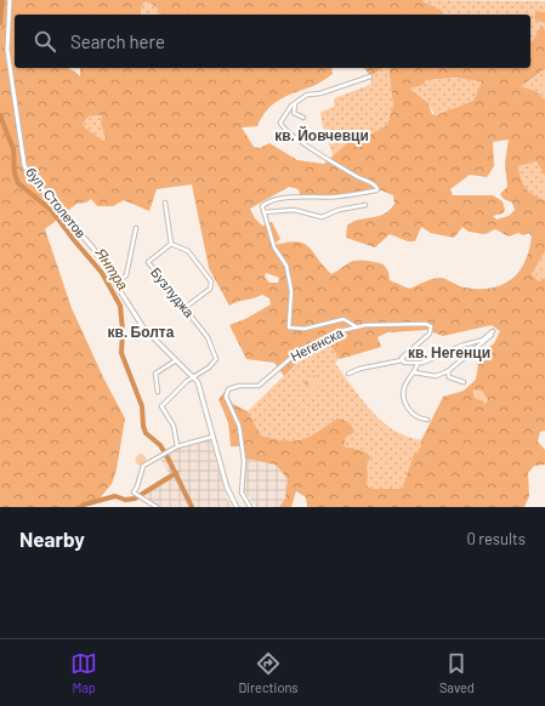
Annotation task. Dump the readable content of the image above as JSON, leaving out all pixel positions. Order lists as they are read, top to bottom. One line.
{"streets":{"main road":["бул. Столетов"],"street":["Бузлуджа","Негенска"]},"crossings":[["бул. Столетов","Бузлуджа"]],"districts":["кв. Йовчевци","кв. Болта","кв. Негенци"],"water":["Янтра"],"page":{"search":"Search here","heading":["Nearby","0 results"],"nav":["Map","Directions","Saved"]}}
